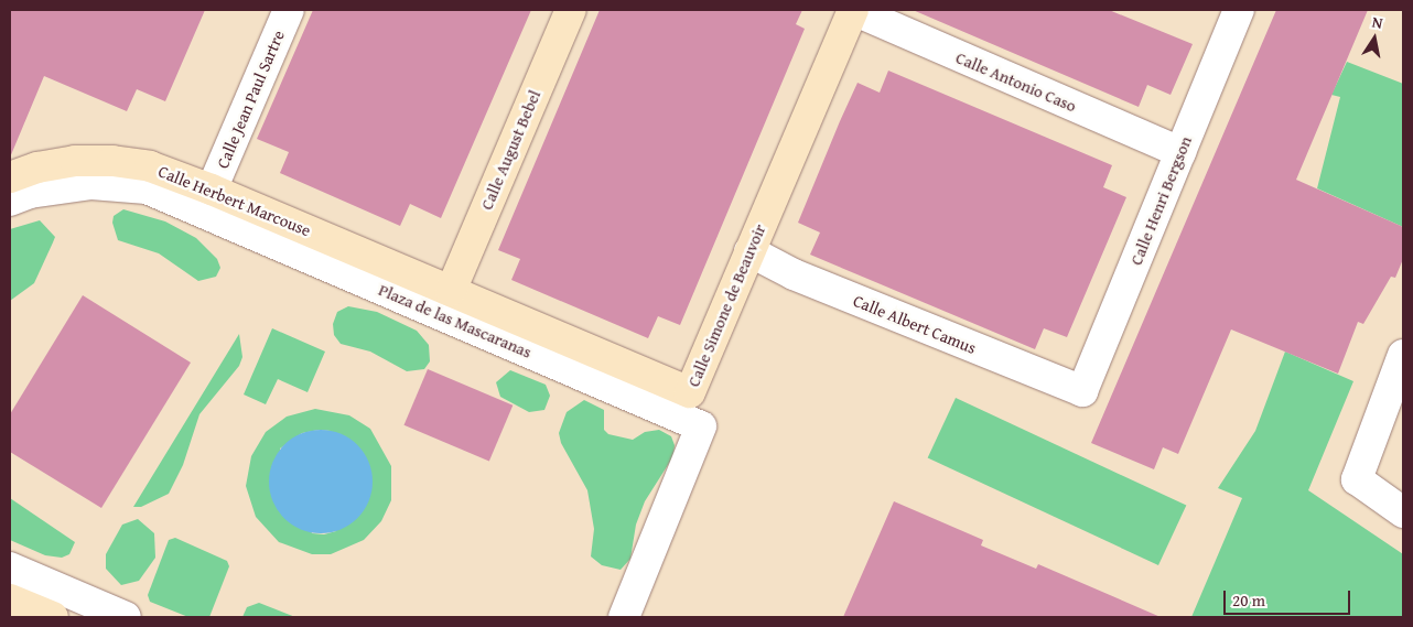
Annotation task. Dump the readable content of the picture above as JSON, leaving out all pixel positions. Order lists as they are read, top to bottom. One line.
{"streets":{"street":["Calle Antonio Caso","Calle Jean Paul Sartre","Calle August Bebel","Calle Herbert Marcouse","Calle Henri Bergson","Calle Simone de Beauvoir","Plaza de las Mascaranas","Calle Albert Camus"]},"crossings":[["Calle Antonio Caso","Calle Henri Bergson"],["Calle Antonio Caso","Calle Simone de Beauvoir"],["Calle Jean Paul Sartre","Calle Herbert Marcouse"],["Calle August Bebel","Calle Herbert Marcouse"],["Calle August Bebel","Calle Simone de Beauvoir"],["Calle Herbert Marcouse","Calle Simone de Beauvoir"],["Calle Henri Bergson","Calle Albert Camus"],["Calle Simone de Beauvoir","Calle Albert Camus"]],"scale_bar":"20 m","north":"top"}
